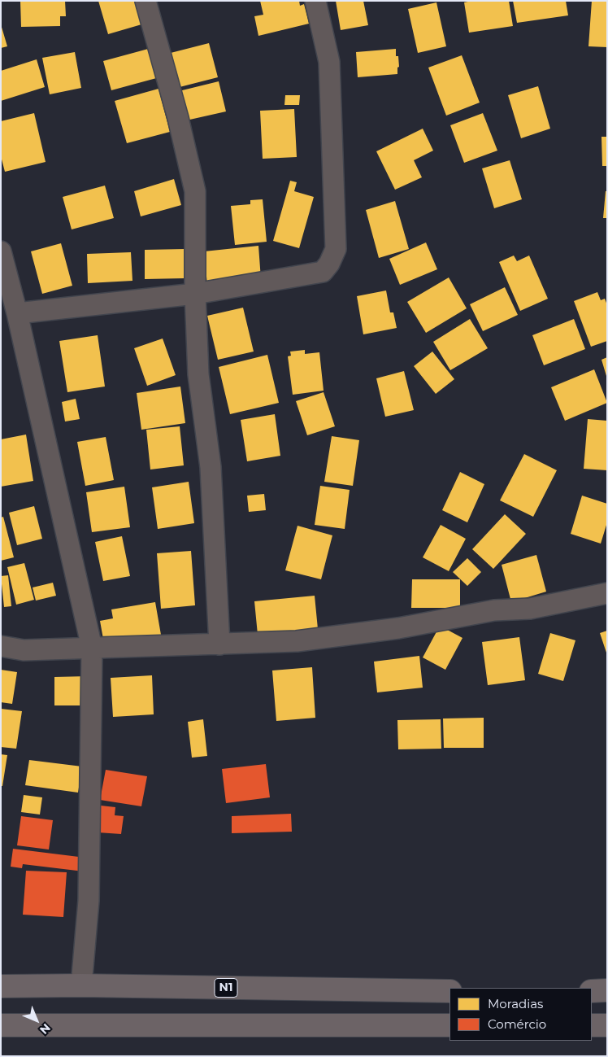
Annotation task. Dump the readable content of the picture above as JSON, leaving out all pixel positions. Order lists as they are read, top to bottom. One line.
{"streets":{"main road":["N1"]},"legend":["Moradias","Comércio"],"north":"bottom right"}
